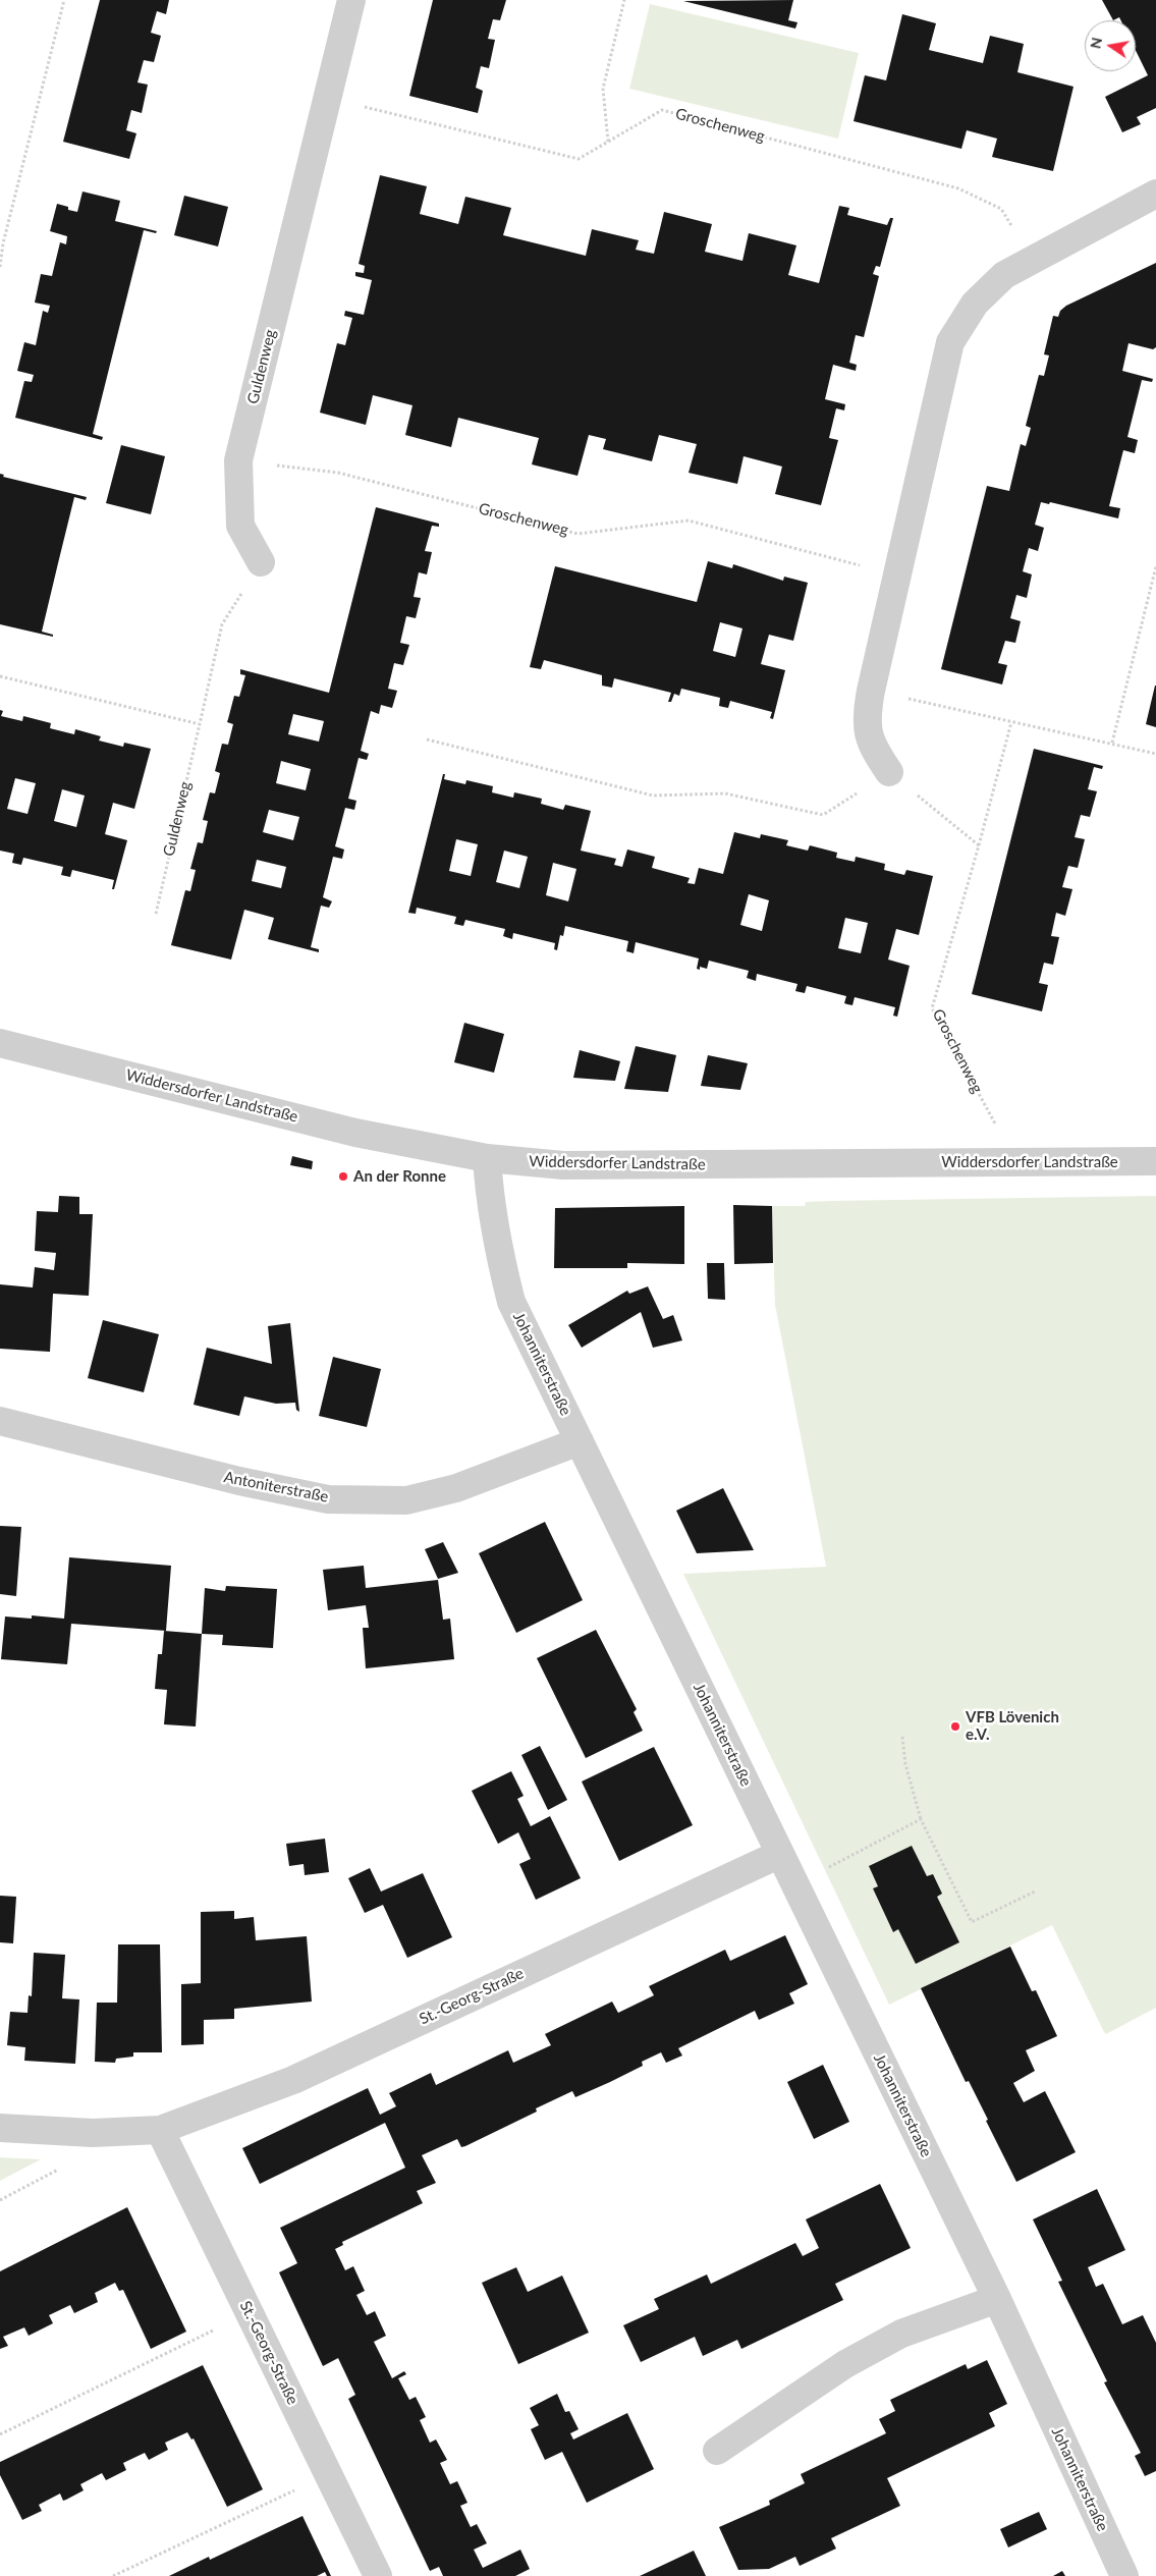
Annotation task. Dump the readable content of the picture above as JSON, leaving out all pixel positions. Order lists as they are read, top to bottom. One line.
{"streets":{"street":["Guldenweg","Widdersdorfer Landstraße","Johanniterstraße","Antoniterstraße","St.-Georg-Straße"],"path":["Groschenweg"]},"crossings":[["Groschenweg","Guldenweg"],["Groschenweg","Widdersdorfer Landstraße"],["Widdersdorfer Landstraße","Johanniterstraße"],["Johanniterstraße","Antoniterstraße"],["Johanniterstraße","St.-Georg-Straße"]],"places":["An der Ronne","VFB Lövenich e.V."],"north":"left"}
